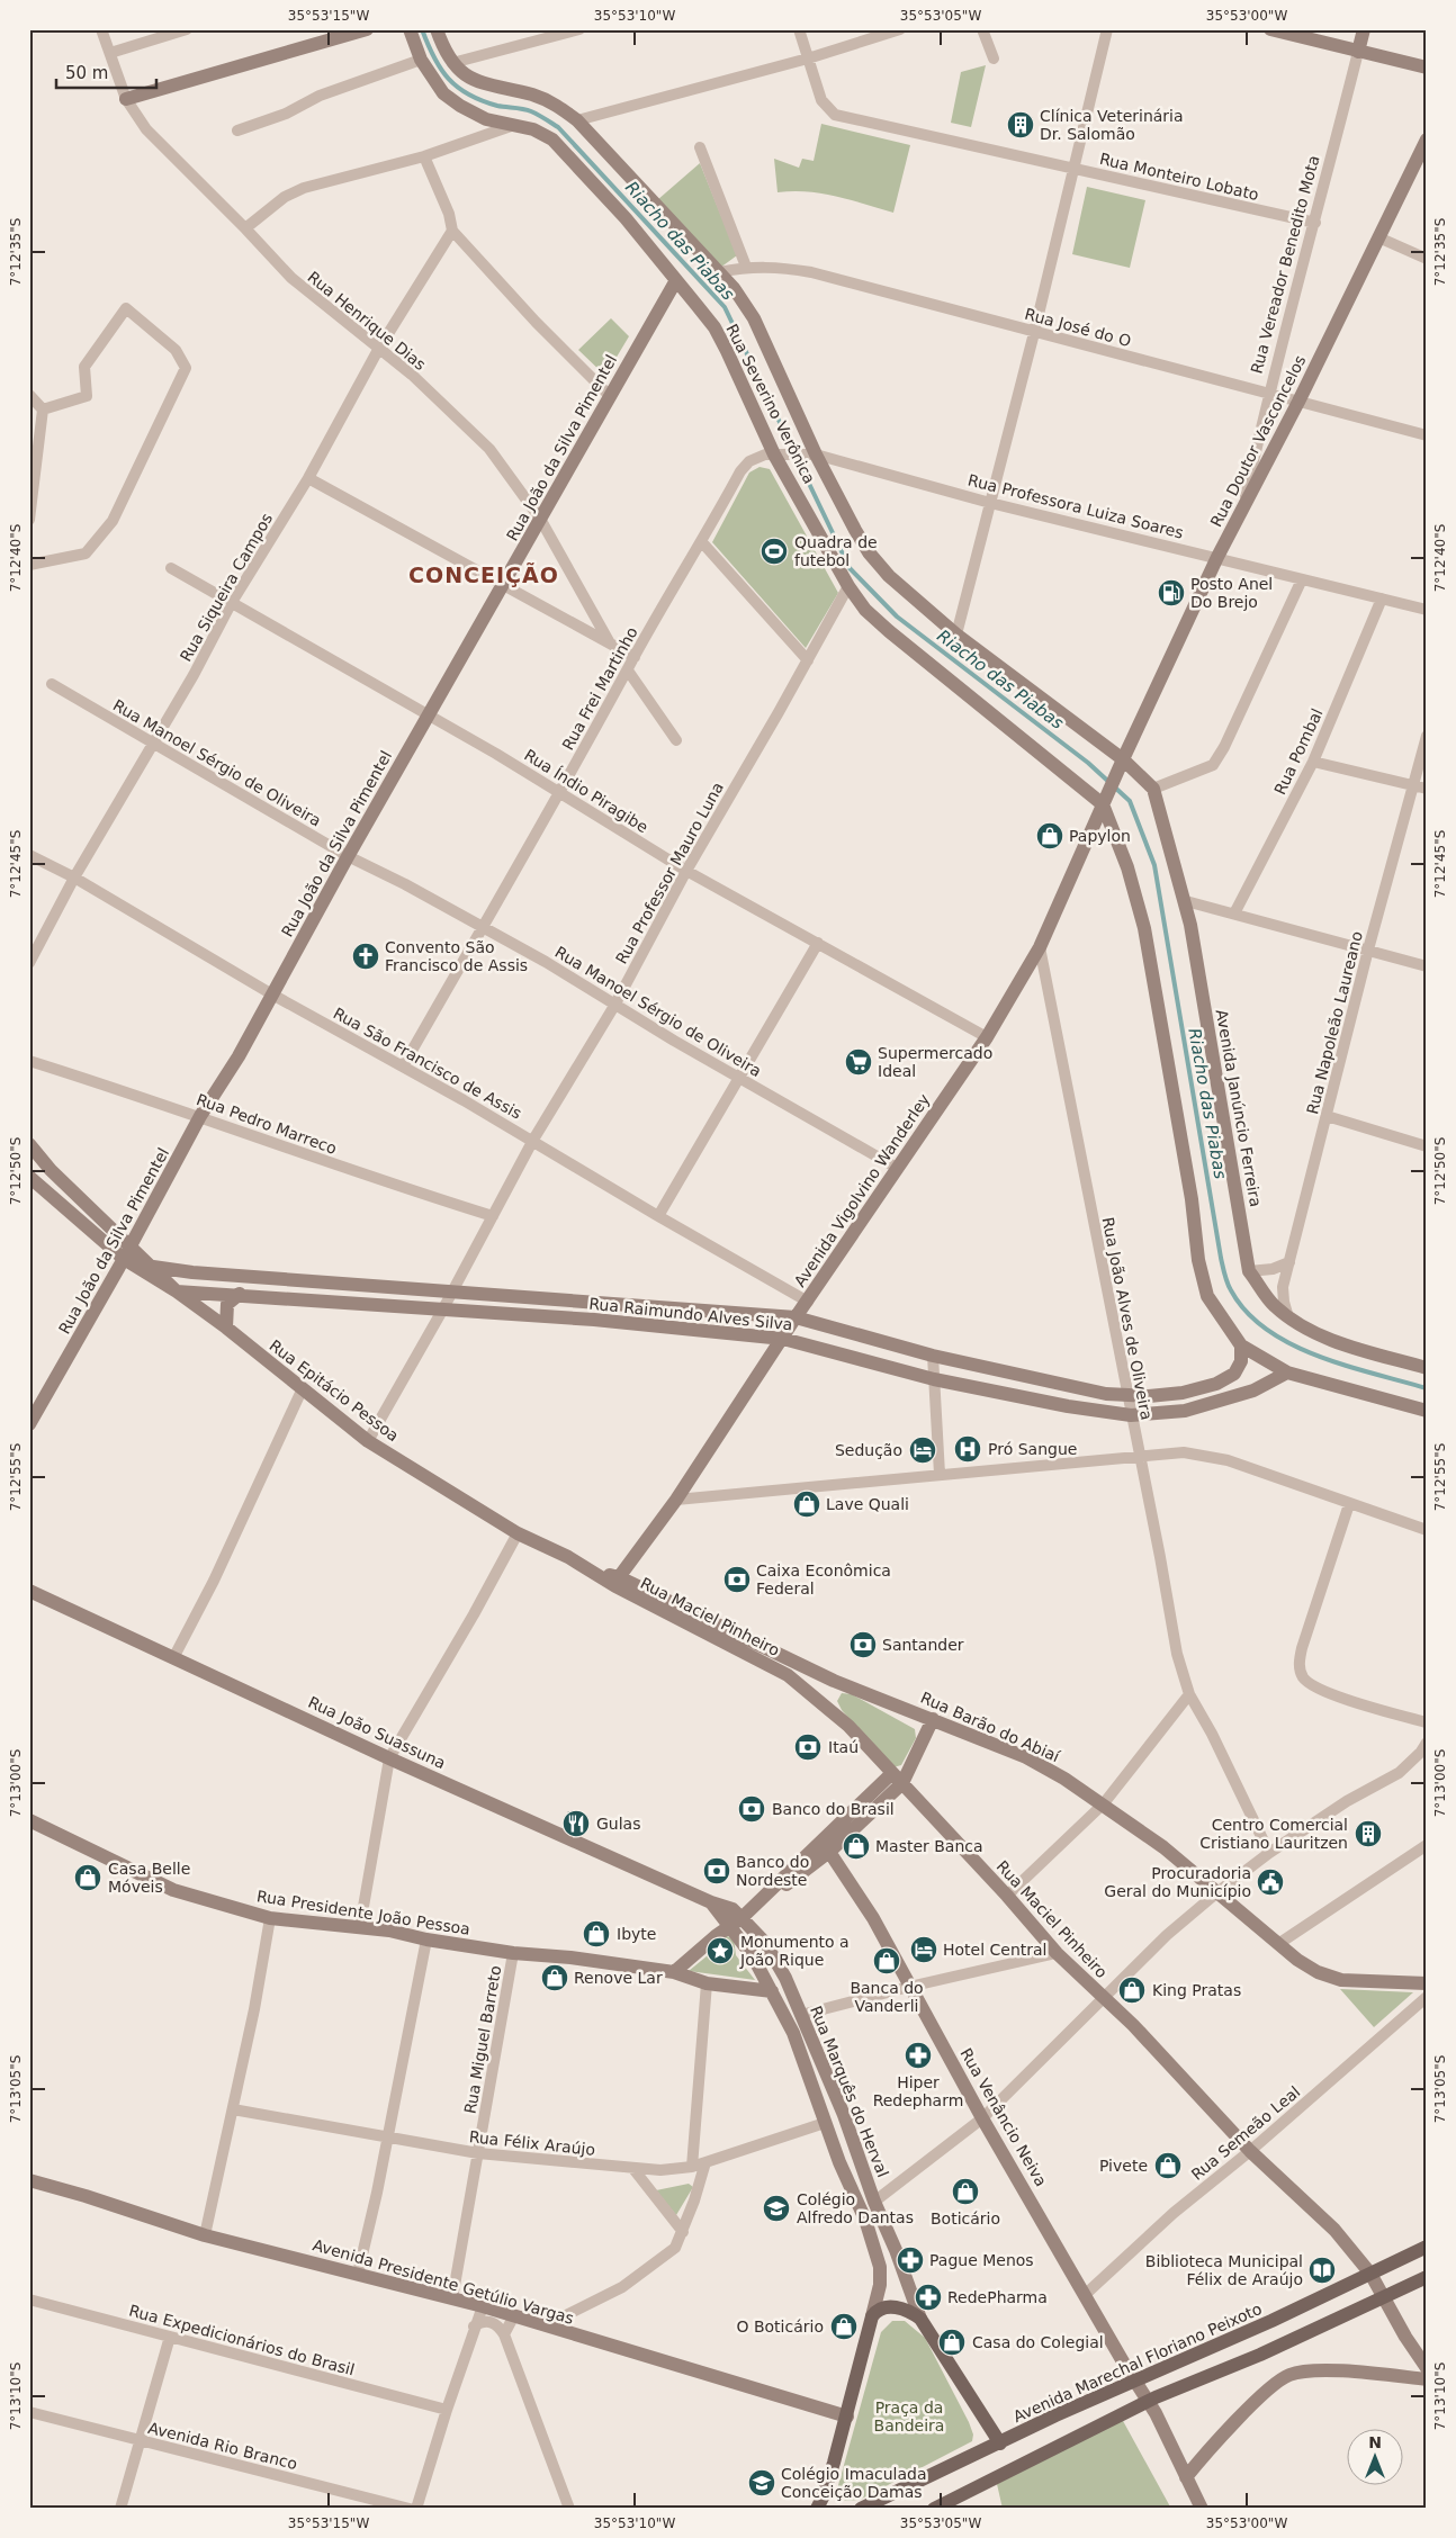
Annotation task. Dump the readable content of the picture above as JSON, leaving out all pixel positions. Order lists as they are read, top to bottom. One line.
{"streets":{"main road":["Rua Vereador Benedito Mota","Rua Severino Verônica","Rua Doutor Vasconcelos","Rua João da Silva Pimentel","Avenida Janúncio Ferreira","Avenida Vigolvino Wanderley","Rua Raimundo Alves Silva","Rua Epitácio Pessoa","Rua Maciel Pinheiro","Rua Barão do Abiaí","Rua João Suassuna","Rua Presidente João Pessoa","Rua Marquês do Herval","Rua Venâncio Neiva","Avenida Presidente Getúlio Vargas","Avenida Marechal Floriano Peixoto"],"street":["Rua Monteiro Lobato","Rua Henrique Dias","Rua José do O","Rua Professora Luiza Soares","Rua Siqueira Campos","Rua Frei Martinho","Rua Pombal","Rua Manoel Sérgio de Oliveira","Rua Índio Piragibe","Rua Professor Mauro Luna","Rua Napoleão Laureano","Rua São Francisco de Assis","Rua Pedro Marreco","Rua João Alves de Oliveira","Rua Miguel Barreto","Rua Semeão Leal","Rua Félix Araújo","Rua Expedicionários do Brasil","Avenida Rio Branco"]},"crossings":[["Rua Monteiro Lobato","Rua Vereador Benedito Mota"],["Rua Vereador Benedito Mota","Rua José do O"],["Rua Vereador Benedito Mota","Rua Doutor Vasconcelos"],["Rua Henrique Dias","Rua João da Silva Pimentel"],["Rua Henrique Dias","Rua Siqueira Campos"],["Rua José do O","Rua Severino Verônica"],["Rua José do O","Rua Doutor Vasconcelos"],["Rua Severino Verônica","Rua Doutor Vasconcelos"],["Rua Severino Verônica","Rua João da Silva Pimentel"],["Rua Severino Verônica","Rua Professora Luiza Soares"],["Rua Severino Verônica","Rua Frei Martinho"],["Rua Severino Verônica","Rua Professor Mauro Luna"],["Rua Severino Verônica","Avenida Janúncio Ferreira"],["Rua Severino Verônica","Avenida Vigolvino Wanderley"],["Rua Doutor Vasconcelos","Rua Professora Luiza Soares"],["Rua Doutor Vasconcelos","Avenida Janúncio Ferreira"],["Rua Doutor Vasconcelos","Avenida Vigolvino Wanderley"],["Rua João da Silva Pimentel","Rua Manoel Sérgio de Oliveira"],["Rua João da Silva Pimentel","Rua Índio Piragibe"],["Rua João da Silva Pimentel","Rua São Francisco de Assis"],["Rua João da Silva Pimentel","Rua Pedro Marreco"],["Rua João da Silva Pimentel","Rua Epitácio Pessoa"],["Rua Professora Luiza Soares","Rua Frei Martinho"],["Rua Professora Luiza Soares","Rua Pombal"],["Rua Siqueira Campos","Rua Manoel Sérgio de Oliveira"],["Rua Siqueira Campos","Rua Índio Piragibe"],["Rua Siqueira Campos","Rua São Francisco de Assis"],["Rua Frei Martinho","Rua Manoel Sérgio de Oliveira"],["Rua Frei Martinho","Rua Índio Piragibe"],["Rua Frei Martinho","Rua São Francisco de Assis"],["Rua Manoel Sérgio de Oliveira","Rua Professor Mauro Luna"],["Rua Manoel Sérgio de Oliveira","Avenida Vigolvino Wanderley"],["Rua Índio Piragibe","Rua Professor Mauro Luna"],["Rua Índio Piragibe","Avenida Vigolvino Wanderley"],["Rua Professor Mauro Luna","Rua São Francisco de Assis"],["Rua Professor Mauro Luna","Rua Pedro Marreco"],["Rua Professor Mauro Luna","Rua Raimundo Alves Silva"],["Rua Napoleão Laureano","Avenida Janúncio Ferreira"],["Rua São Francisco de Assis","Avenida Vigolvino Wanderley"],["Avenida Vigolvino Wanderley","Rua Raimundo Alves Silva"],["Avenida Vigolvino Wanderley","Rua João Alves de Oliveira"],["Avenida Vigolvino Wanderley","Rua Epitácio Pessoa"],["Avenida Vigolvino Wanderley","Rua Maciel Pinheiro"],["Avenida Vigolvino Wanderley","Rua Barão do Abiaí"],["Rua Raimundo Alves Silva","Rua João Alves de Oliveira"],["Rua Raimundo Alves Silva","Rua Epitácio Pessoa"],["Rua Epitácio Pessoa","Rua Maciel Pinheiro"],["Rua Epitácio Pessoa","Rua Barão do Abiaí"],["Rua Maciel Pinheiro","Rua Barão do Abiaí"],["Rua Maciel Pinheiro","Rua Semeão Leal"],["Rua Maciel Pinheiro","Avenida Marechal Floriano Peixoto"],["Rua João Suassuna","Rua Marquês do Herval"],["Rua Presidente João Pessoa","Rua Miguel Barreto"],["Rua Presidente João Pessoa","Rua Marquês do Herval"],["Rua Miguel Barreto","Rua Félix Araújo"],["Rua Miguel Barreto","Avenida Presidente Getúlio Vargas"],["Rua Marquês do Herval","Rua Félix Araújo"],["Rua Venâncio Neiva","Rua Semeão Leal"],["Rua Venâncio Neiva","Avenida Marechal Floriano Peixoto"]],"districts":["CONCEIÇÃO"],"water":["Riacho das Piabas"],"parks":["Praça da Bandeira"],"places":{"building":["Clínica Veterinária Dr. Salomão","Centro Comercial Cristiano Lauritzen"],"sports":["Quadra de futebol"],"fuel station":["Posto Anel Do Brejo"],"shop":["Papylon","Lave Quali","Master Banca","Casa Belle Móveis","Ibyte","Banca do Vanderli","Renove Lar","King Pratas","Pivete","Boticário","O Boticário","Casa do Colegial"],"church":["Convento São Francisco de Assis"],"supermarket":["Supermercado Ideal"],"hospital":["Pró Sangue"],"hotel":["Sedução","Hotel Central"],"bank":["Caixa Econômica Federal","Santander","Itaú","Banco do Brasil","Banco do Nordeste"],"restaurant":["Gulas"],"public building":["Procuradoria Geral do Município"],"place":["Monumento a João Rique"],"pharmacy":["Hiper Redepharm","Pague Menos","RedePharma"],"school or university":["Colégio Alfredo Dantas","Colégio Imaculada Conceição Damas"],"library":["Biblioteca Municipal Félix de Araújo"]},"scale_bar":"50 m","north":"top","coordinates":["35°53'15\"W","35°53'10\"W","35°53'05\"W","35°53'00\"W","7°12'35\"S","7°12'40\"S","7°12'45\"S","7°12'50\"S","7°12'55\"S","7°13'00\"S","7°13'05\"S","7°13'10\"S"]}
